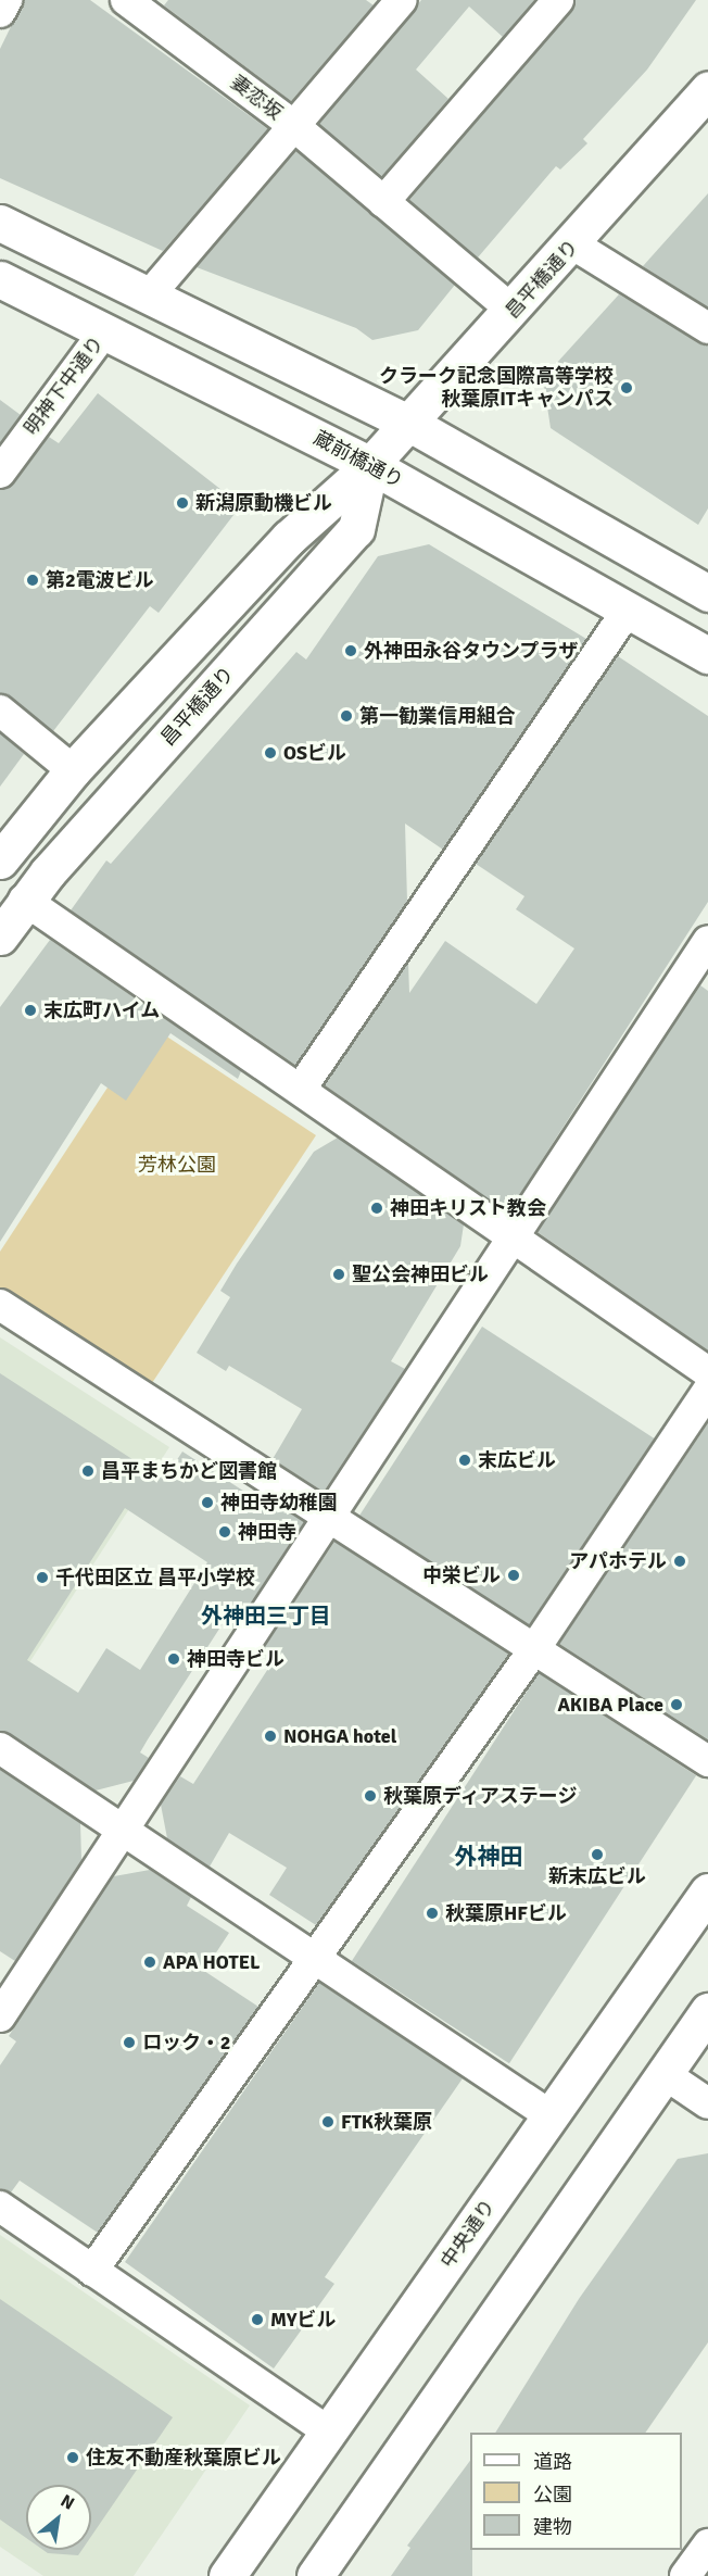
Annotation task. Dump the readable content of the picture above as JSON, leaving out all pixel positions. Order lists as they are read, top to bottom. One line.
{"streets":{"main road":["昌平橋通り","蔵前橋通り","中央通り"],"street":["妻恋坂","明神下中通り"]},"crossings":[["妻恋坂","昌平橋通り"],["昌平橋通り","蔵前橋通り"],["明神下中通り","蔵前橋通り"]],"districts":["外神田三丁目","外神田"],"parks":["芳林公園"],"places":["クラーク記念国際高等学校 秋葉原ITキャンパス","新潟原動機ビル","第2電波ビル","外神田永谷タウンプラザ","第一勧業信用組合","OSビル","末広町ハイム","神田キリスト教会","聖公会神田ビル","末広ビル","昌平まちかど図書館","神田寺幼稚園","神田寺","アパホテル","中栄ビル","千代田区立 昌平小学校","神田寺ビル","AKIBA Place","NOHGA hotel","秋葉原ディアステージ","新末広ビル","秋葉原HFビル","APA HOTEL","ロック・2","FTK秋葉原","MYビル","住友不動産秋葉原ビル"],"legend":["道路","公園","建物"],"north":"top right"}
